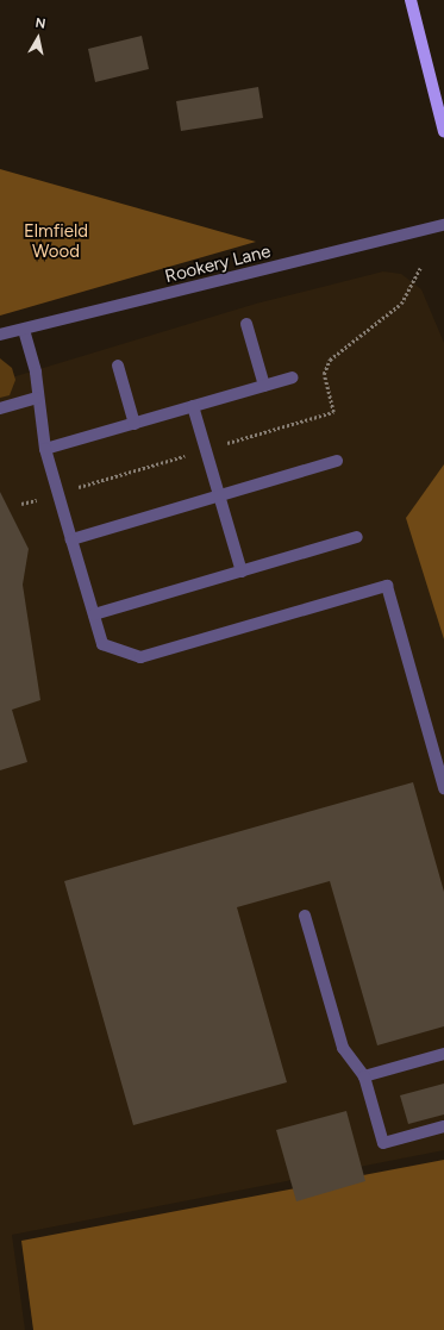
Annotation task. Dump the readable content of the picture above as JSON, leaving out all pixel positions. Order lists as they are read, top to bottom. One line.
{"streets":{"lane":["Rookery Lane"]},"parks":["Elmfield Wood"],"north":"top"}
